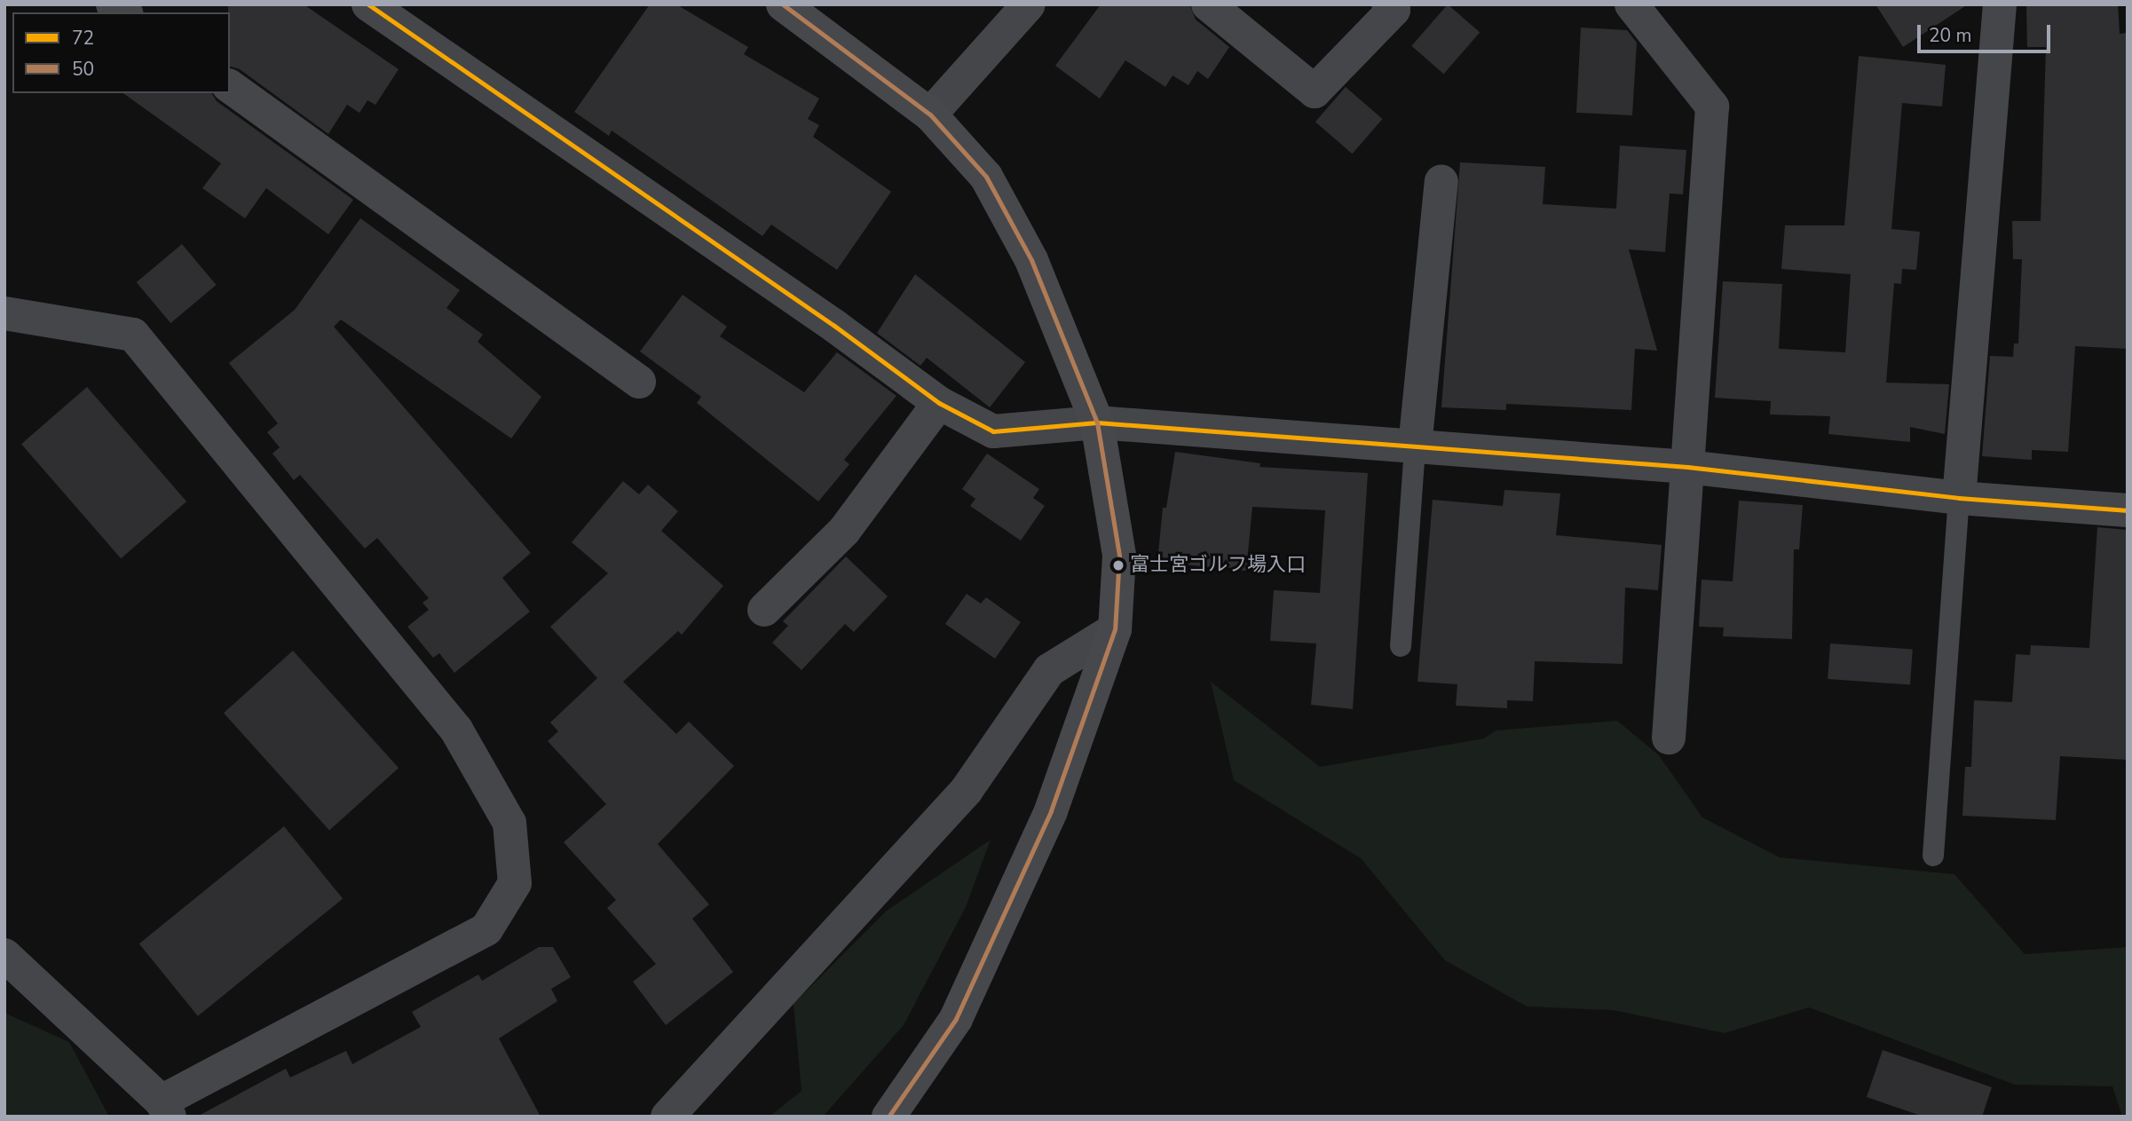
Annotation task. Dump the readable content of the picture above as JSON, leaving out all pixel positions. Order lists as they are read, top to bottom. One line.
{"places":["富士宮ゴルフ場入口"],"lines":["transit line 72","transit line 50"],"legend":["72","50"],"scale_bar":"20 m"}
